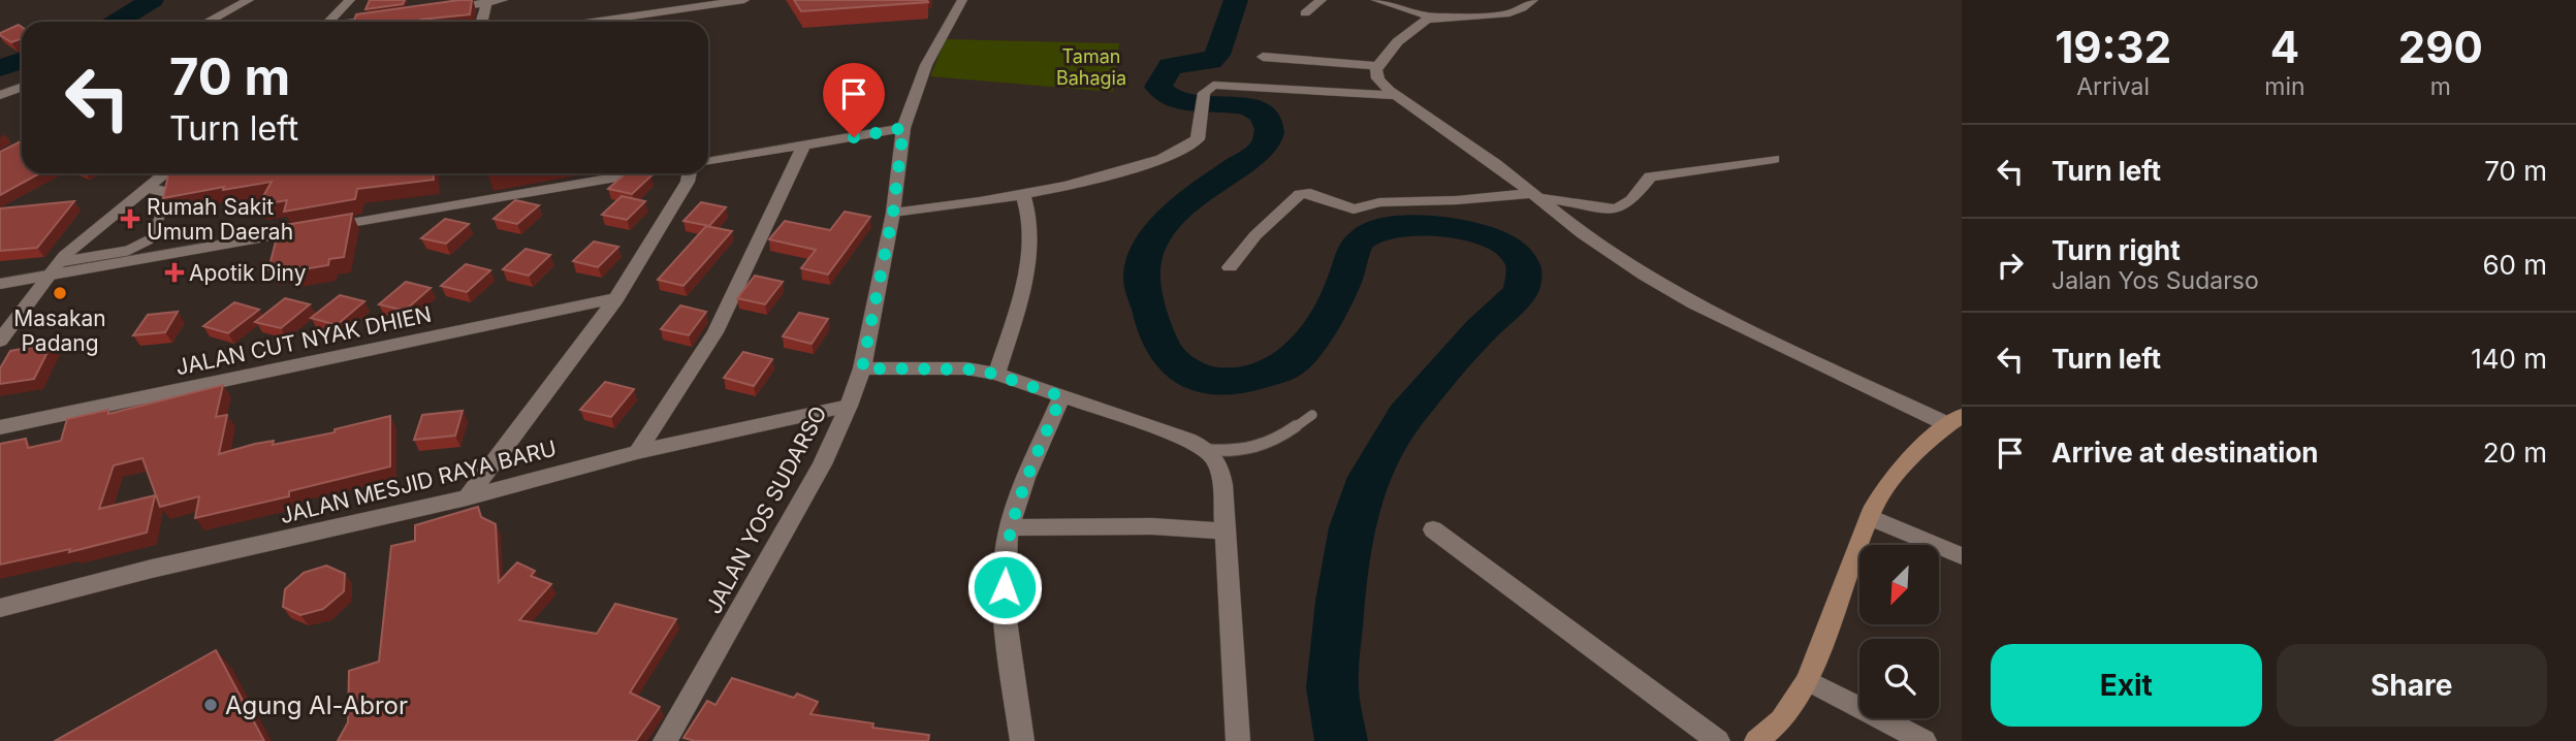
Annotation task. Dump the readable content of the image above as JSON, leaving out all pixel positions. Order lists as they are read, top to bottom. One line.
{"streets":{"street":["JALAN CUT NYAK DHIEN","JALAN MESJID RAYA BARU","JALAN YOS SUDARSO"]},"crossings":[["JALAN MESJID RAYA BARU","JALAN YOS SUDARSO"]],"parks":["Taman Bahagia"],"places":{"health":["Rumah Sakit Umum Daerah","Apotik Diny"],"other":["Masakan Padang","Agung Al-Abror"]},"north":"bottom left","page":{"eta":["19:32","Arrival","4","min","290","m"],"turn":["70 m","Turn left"],"list":[{"name":"Turn left","value":"70 m"},{"name":"Turn right","note":"Jalan Yos Sudarso","value":"60 m"},{"name":"Turn left","value":"140 m"},{"name":"Arrive at destination","value":"20 m"}],"buttons":["Exit","Share"]}}
